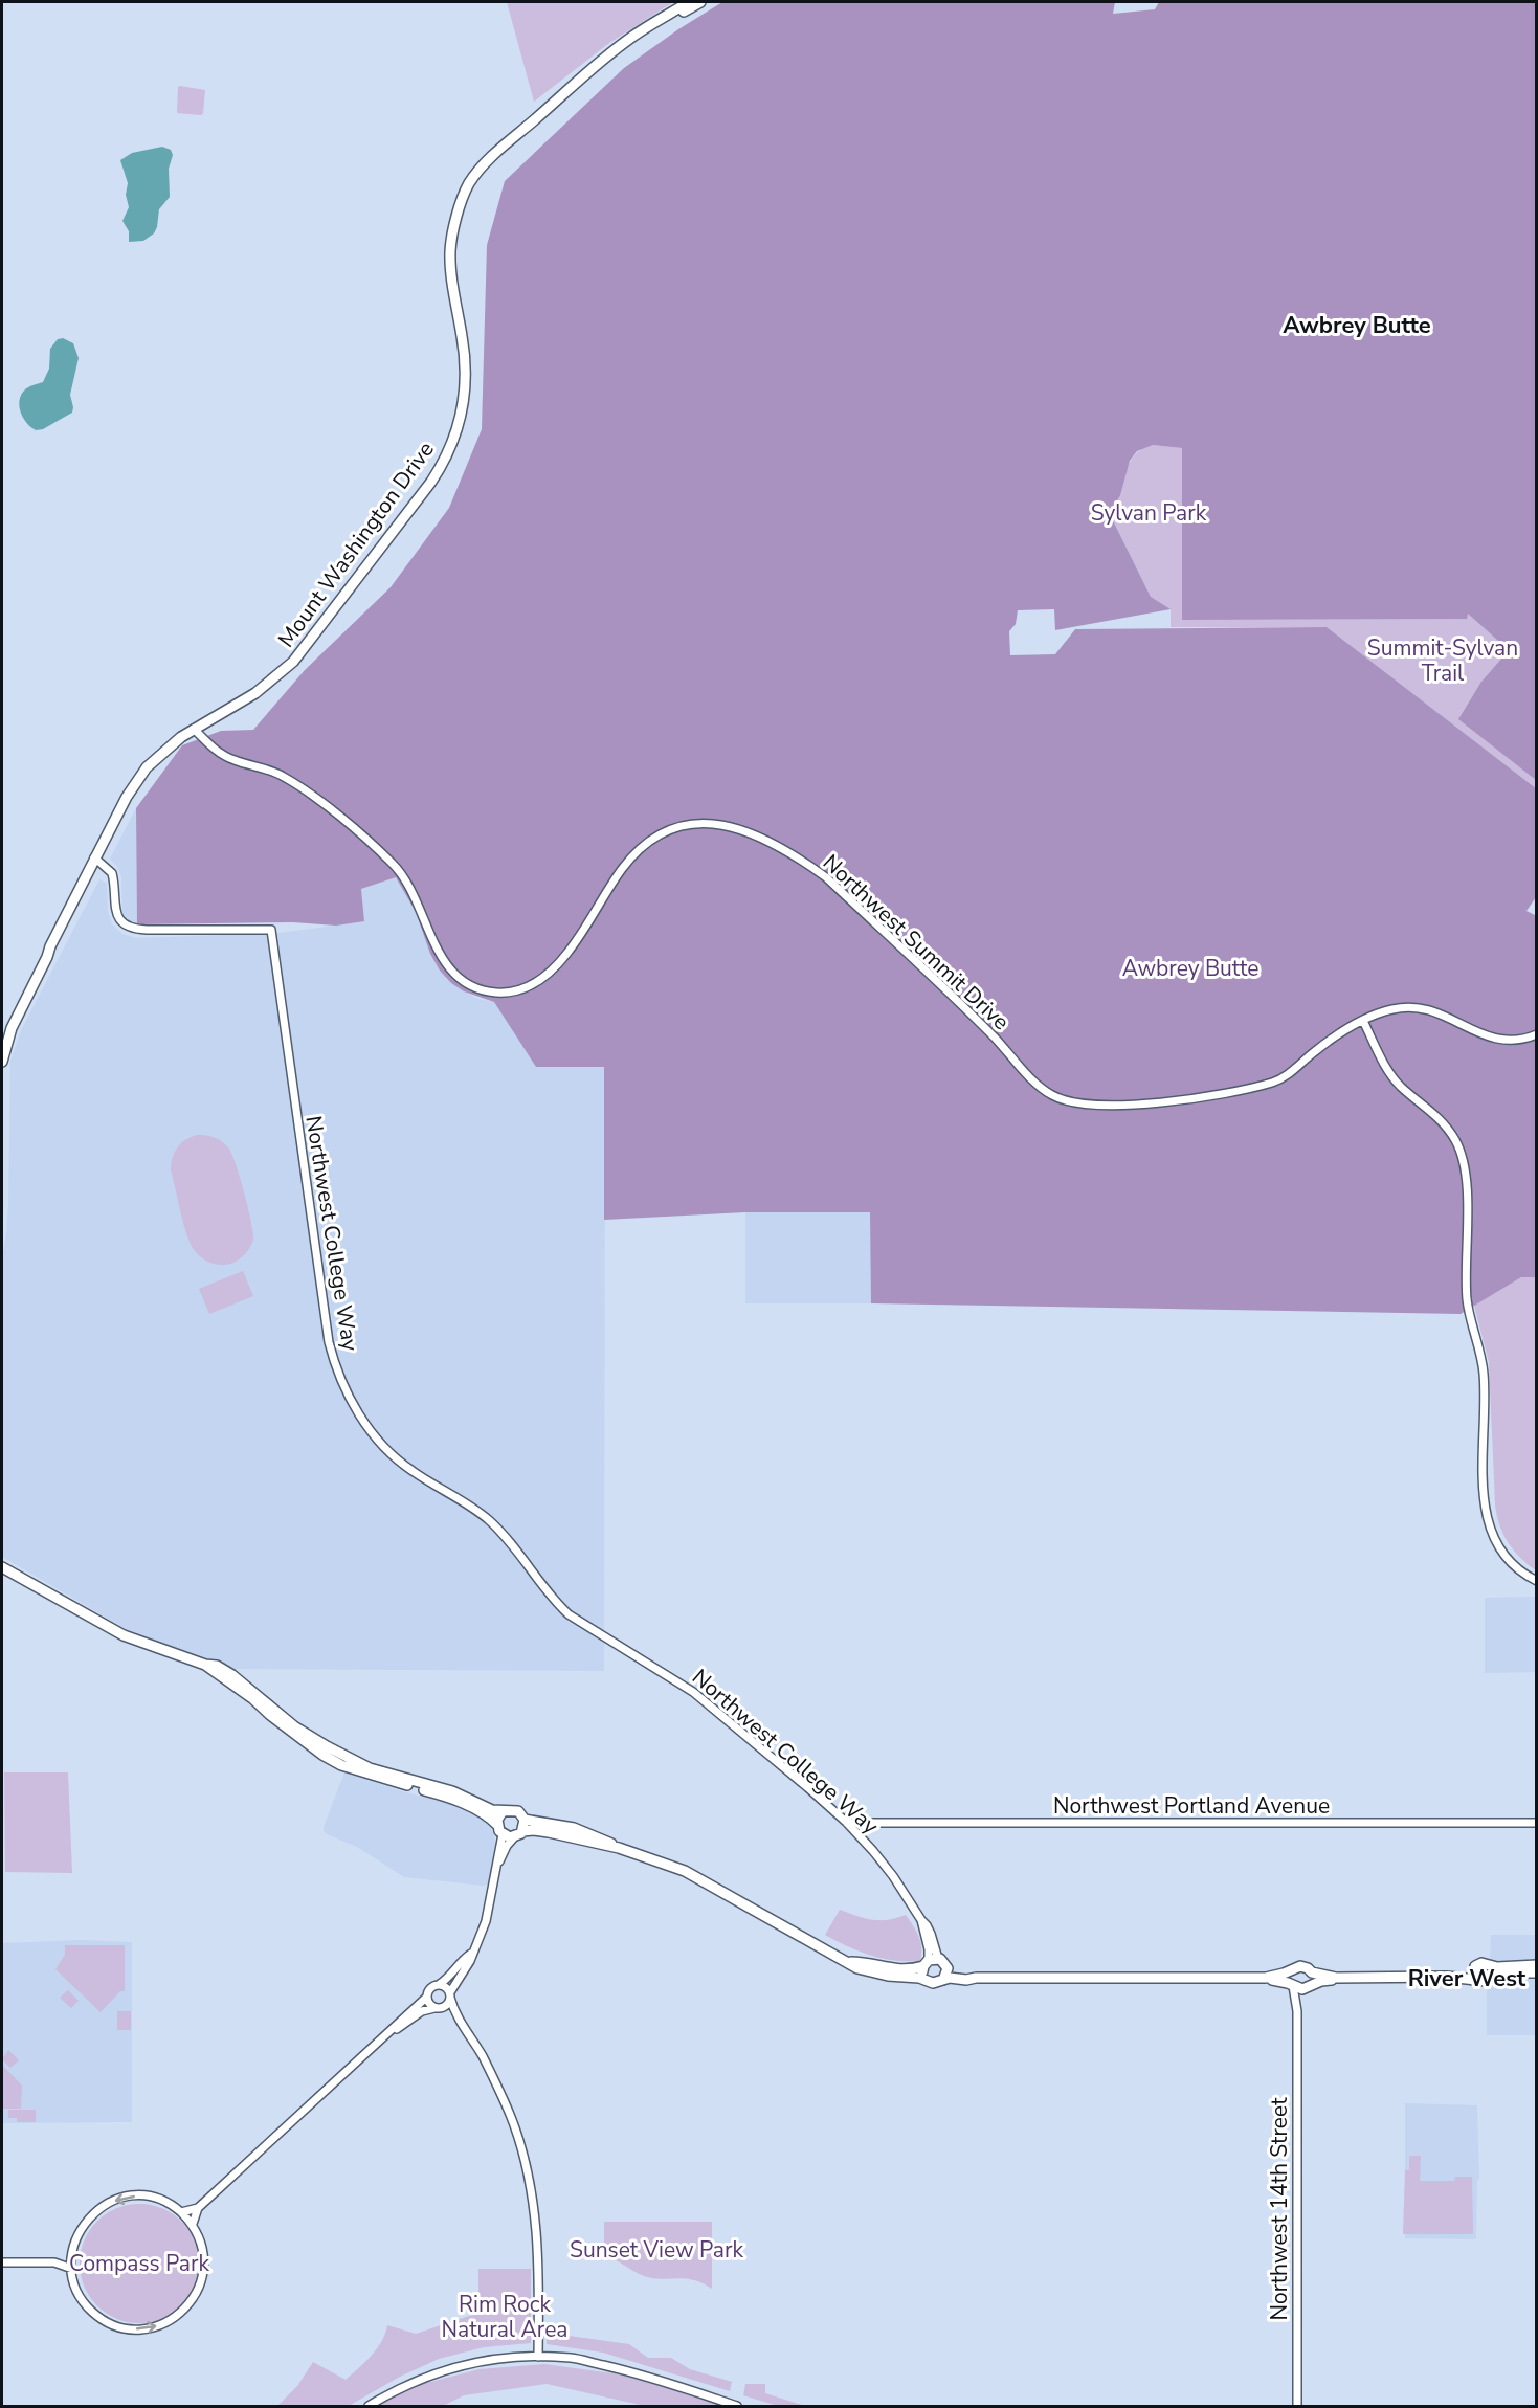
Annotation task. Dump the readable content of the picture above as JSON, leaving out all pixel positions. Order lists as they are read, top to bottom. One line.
{"streets":{"main road":["Mount Washington Drive"],"street":["Northwest Summit Drive","Northwest College Way","Northwest Portland Avenue","Northwest 14th Street"]},"crossings":[["Mount Washington Drive","Northwest Summit Drive"],["Mount Washington Drive","Northwest College Way"],["Northwest College Way","Northwest Portland Avenue"]],"districts":["Awbrey Butte","River West"],"parks":["Sylvan Park","Summit-Sylvan Trail","Awbrey Butte","Sunset View Park","Compass Park","Rim Rock Natural Area"]}
